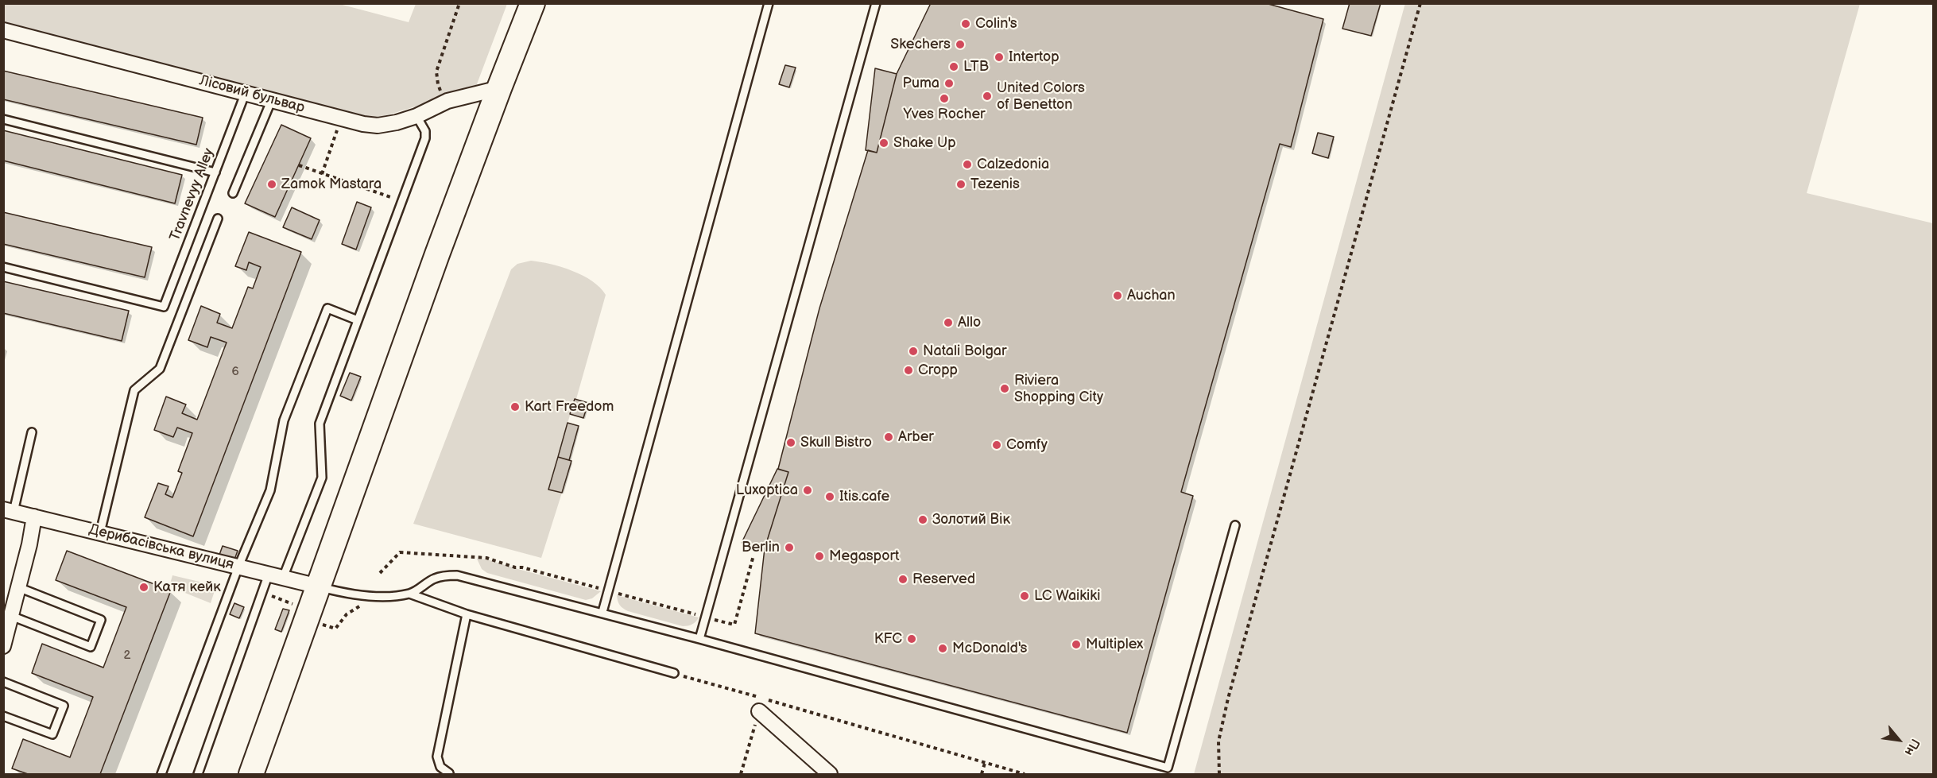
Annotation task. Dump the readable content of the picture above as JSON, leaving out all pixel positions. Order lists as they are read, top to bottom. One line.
{"streets":{"street":["Лісовий бульвар","Дерибасівська вулиця"],"lane":["Travnevyy Alley"]},"crossings":[["Лісовий бульвар","Travnevyy Alley"]],"places":["Colin's","Skechers","Intertop","LTB","Puma","United Colors of Benetton","Yves Rocher","Shake Up","Calzedonia","Zamok Mastara","Tezenis","Auchan","Allo","Natali Bolgar","Cropp","Riviera Shopping City","Kart Freedom","Arber","Skull Bistro","Comfy","Luxoptica","Itis.cafe","Золотий Вік","Berlin","Megasport","Reserved","Катя кейк","LC Waikiki","KFC","Multiplex","McDonald's"],"house_numbers":["6","2"],"north":"bottom right"}
